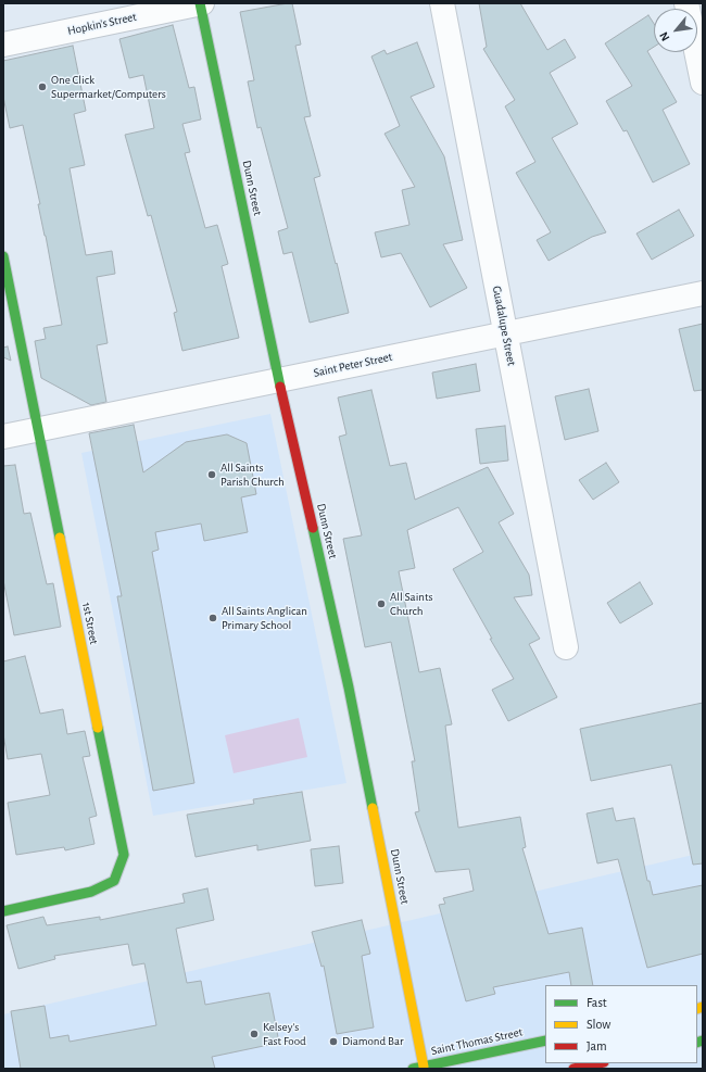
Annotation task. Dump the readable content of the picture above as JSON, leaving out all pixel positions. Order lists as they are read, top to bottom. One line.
{"streets":{"street":["Hopkin's Street","Dunn Street","Guadalupe Street","Saint Peter Street","1st Street","Saint Thomas Street"]},"crossings":[["Hopkin's Street","Dunn Street"],["Dunn Street","Saint Peter Street"],["Dunn Street","Saint Thomas Street"],["Guadalupe Street","Saint Peter Street"],["Saint Peter Street","1st Street"]],"places":["One Click Supermarket/Computers","All Saints Parish Church","All Saints Church","All Saints Anglican Primary School","Kelsey's Fast Food","Diamond Bar"],"legend":["Fast","Slow","Jam"],"north":"bottom left"}
